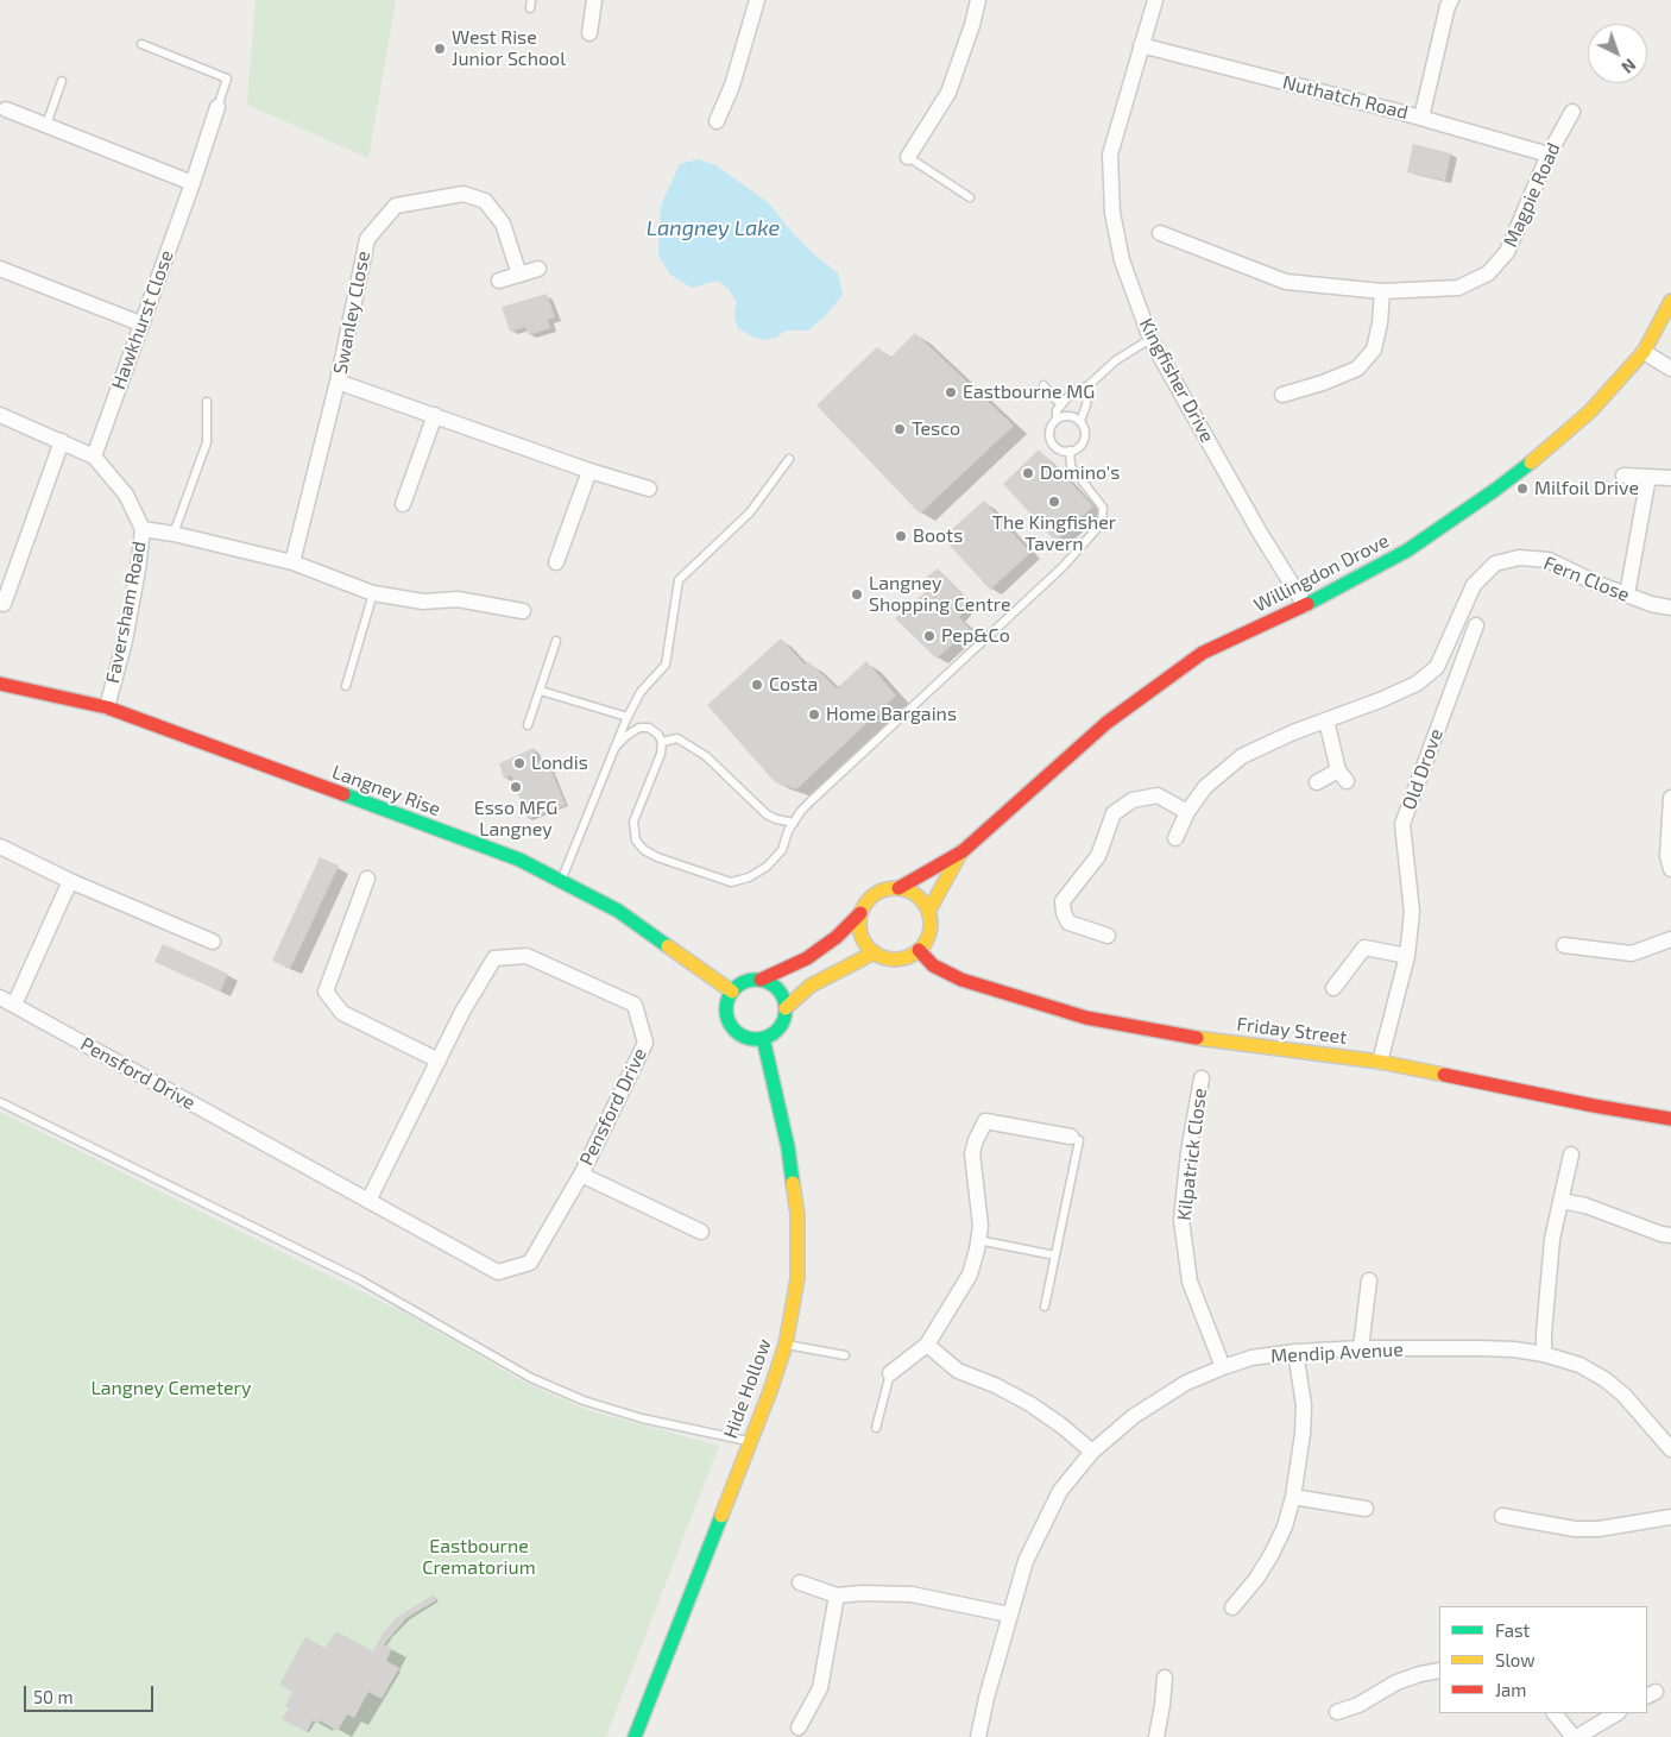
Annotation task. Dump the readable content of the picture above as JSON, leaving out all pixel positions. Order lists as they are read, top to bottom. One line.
{"streets":{"main road":["Willingdon Drove","Langney Rise","Friday Street","Hide Hollow"],"street":["Nuthatch Road","Magpie Road","Swanley Close","Hawkhurst Close","Kingfisher Drive","Fern Close","Faversham Road","Old Drove","Pensford Drive","Kilpatrick Close","Mendip Avenue"]},"crossings":[["Nuthatch Road","Magpie Road"],["Nuthatch Road","Kingfisher Drive"],["Hawkhurst Close","Faversham Road"],["Kingfisher Drive","Willingdon Drove"],["Willingdon Drove","Friday Street"],["Faversham Road","Langney Rise"],["Old Drove","Friday Street"],["Langney Rise","Hide Hollow"],["Kilpatrick Close","Mendip Avenue"]],"water":["Langney Lake"],"parks":["Langney Cemetery","Eastbourne Crematorium"],"places":["West Rise Junior School","Eastbourne MG","Tesco","Domino's","Milfoil Drive","The Kingfisher Tavern","Boots","Langney Shopping Centre","Pep&Co","Costa","Home Bargains","Londis","Esso MFG Langney"],"legend":["Fast","Slow","Jam"],"scale_bar":"50 m","north":"bottom right"}
